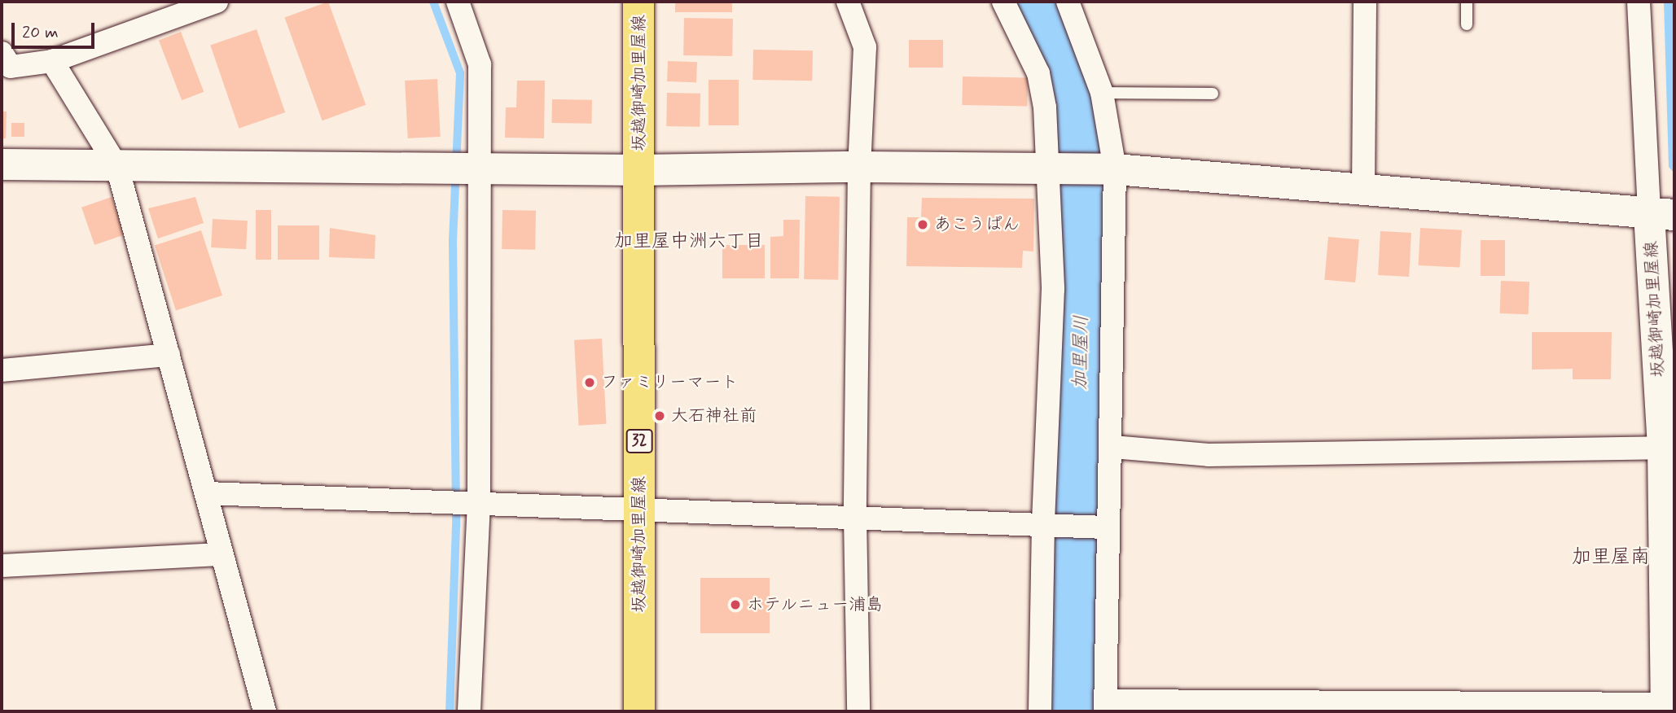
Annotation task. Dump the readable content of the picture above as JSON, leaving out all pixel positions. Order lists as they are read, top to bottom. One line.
{"streets":{"main road":["坂越御崎加里屋線","32"]},"districts":["加里屋中洲六丁目","加里屋南"],"water":["加里屋川"],"places":["あこうぱん","ファミリーマート","大石神社前","ホテルニュー浦島"],"scale_bar":"20 m"}
